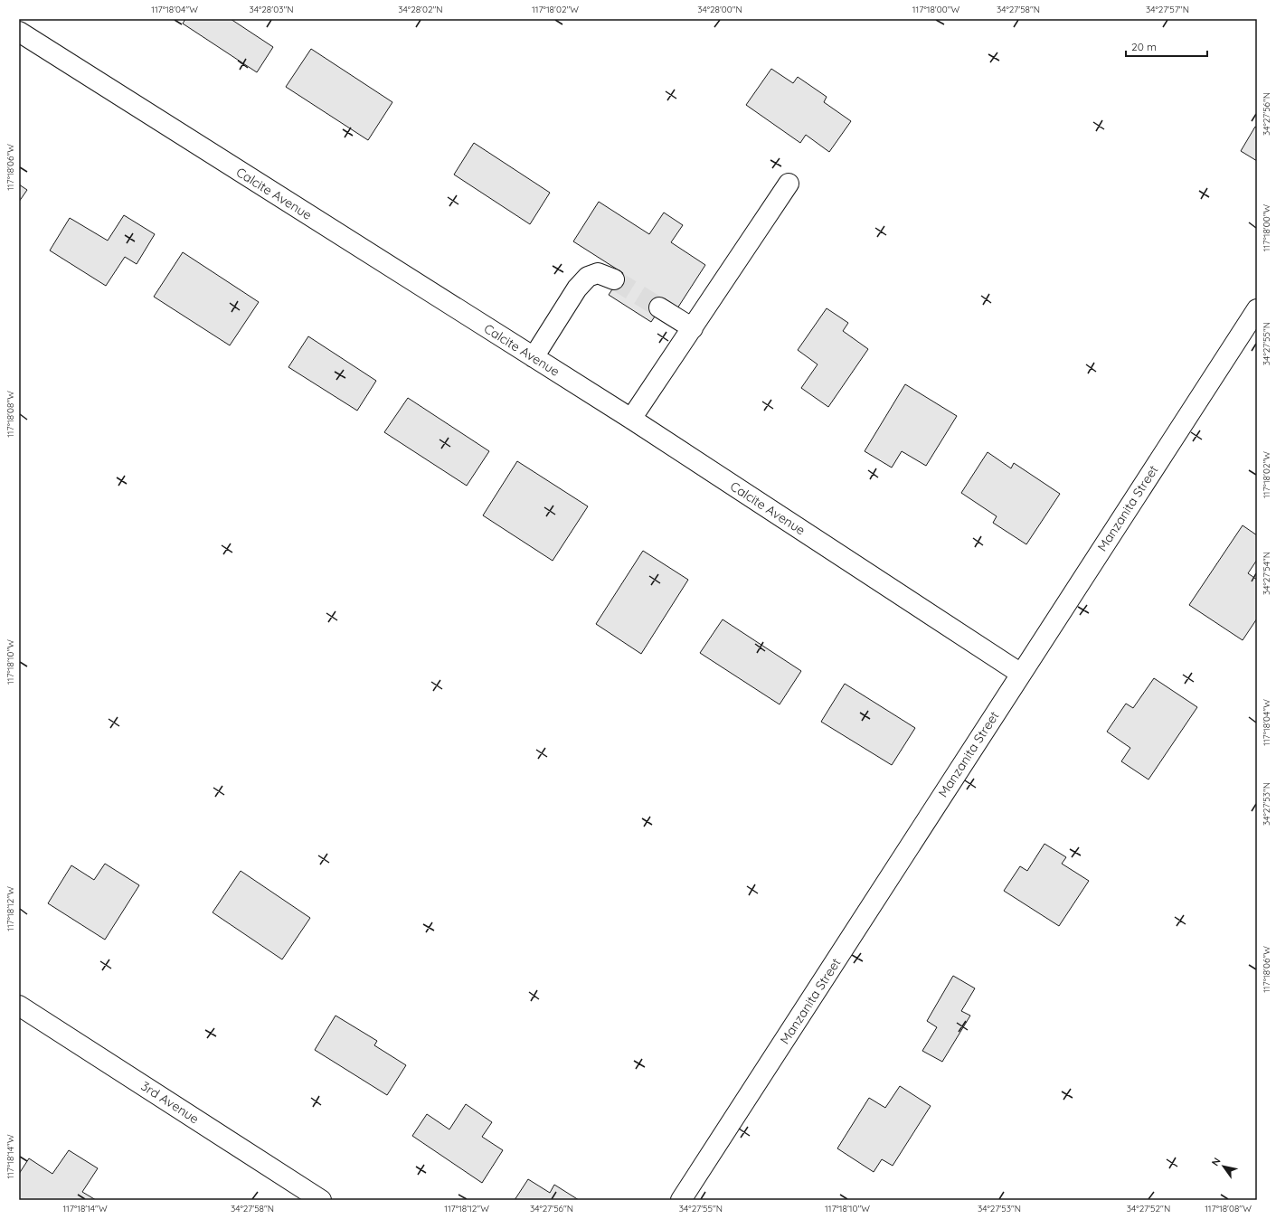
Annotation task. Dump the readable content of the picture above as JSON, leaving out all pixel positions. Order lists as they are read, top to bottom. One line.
{"streets":{"street":["Calcite Avenue","Manzanita Street","3rd Avenue"]},"crossings":[["Calcite Avenue","Manzanita Street"]],"scale_bar":"20 m","north":"top left","coordinates":["117°18'04\"W","34°28'03\"N","34°28'02\"N","117°18'02\"W","34°28'00\"N","117°18'00\"W","34°27'58\"N","34°27'57\"N","34°27'56\"N","117°18'06\"W","34°27'55\"N","117°18'08\"W","34°27'54\"N","117°18'10\"W","34°27'53\"N","117°18'12\"W","117°18'14\"W","34°27'52\"N"]}
